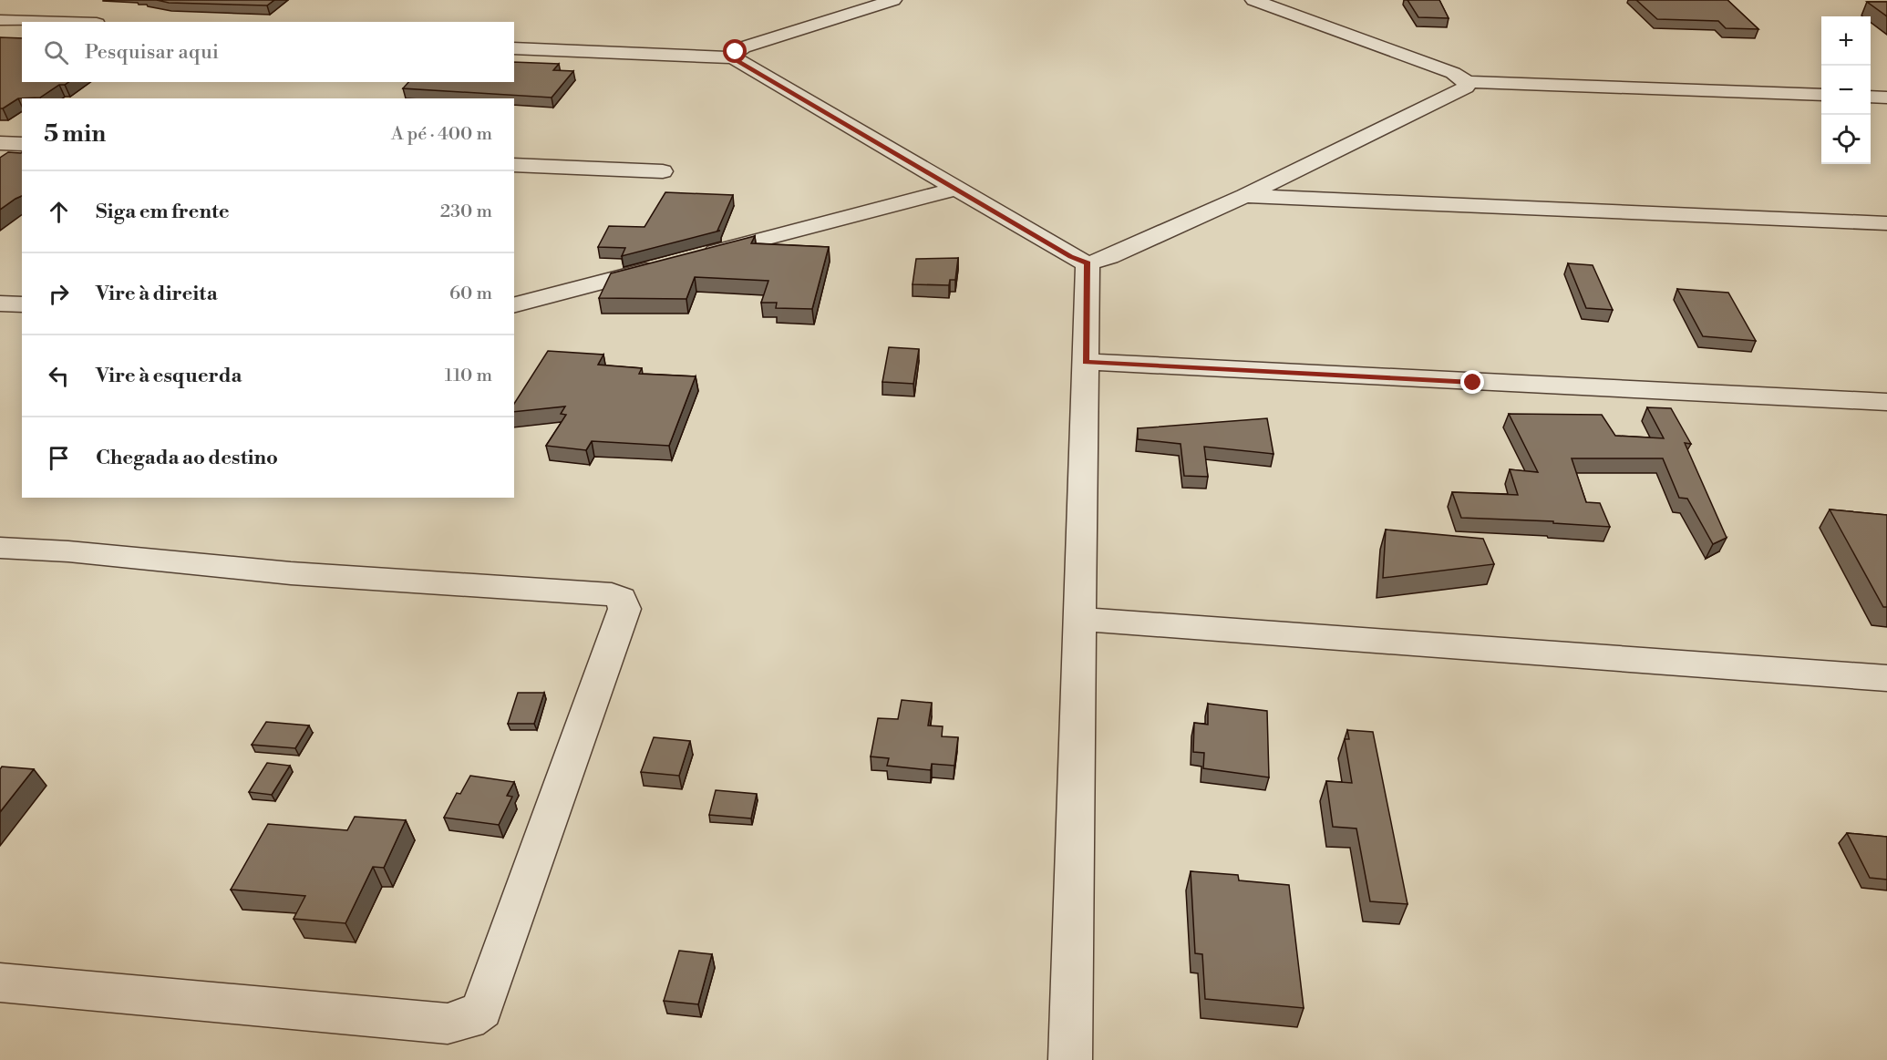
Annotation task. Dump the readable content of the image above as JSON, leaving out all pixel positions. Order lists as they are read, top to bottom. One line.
{"page":{"map_buttons":["+","−"],"search":"Pesquisar aqui","heading":["5 min","A pé · 400 m"],"list":[["Siga em frente","230 m"],["Vire à direita","60 m"],["Vire à esquerda","110 m"],"Chegada ao destino"]}}
